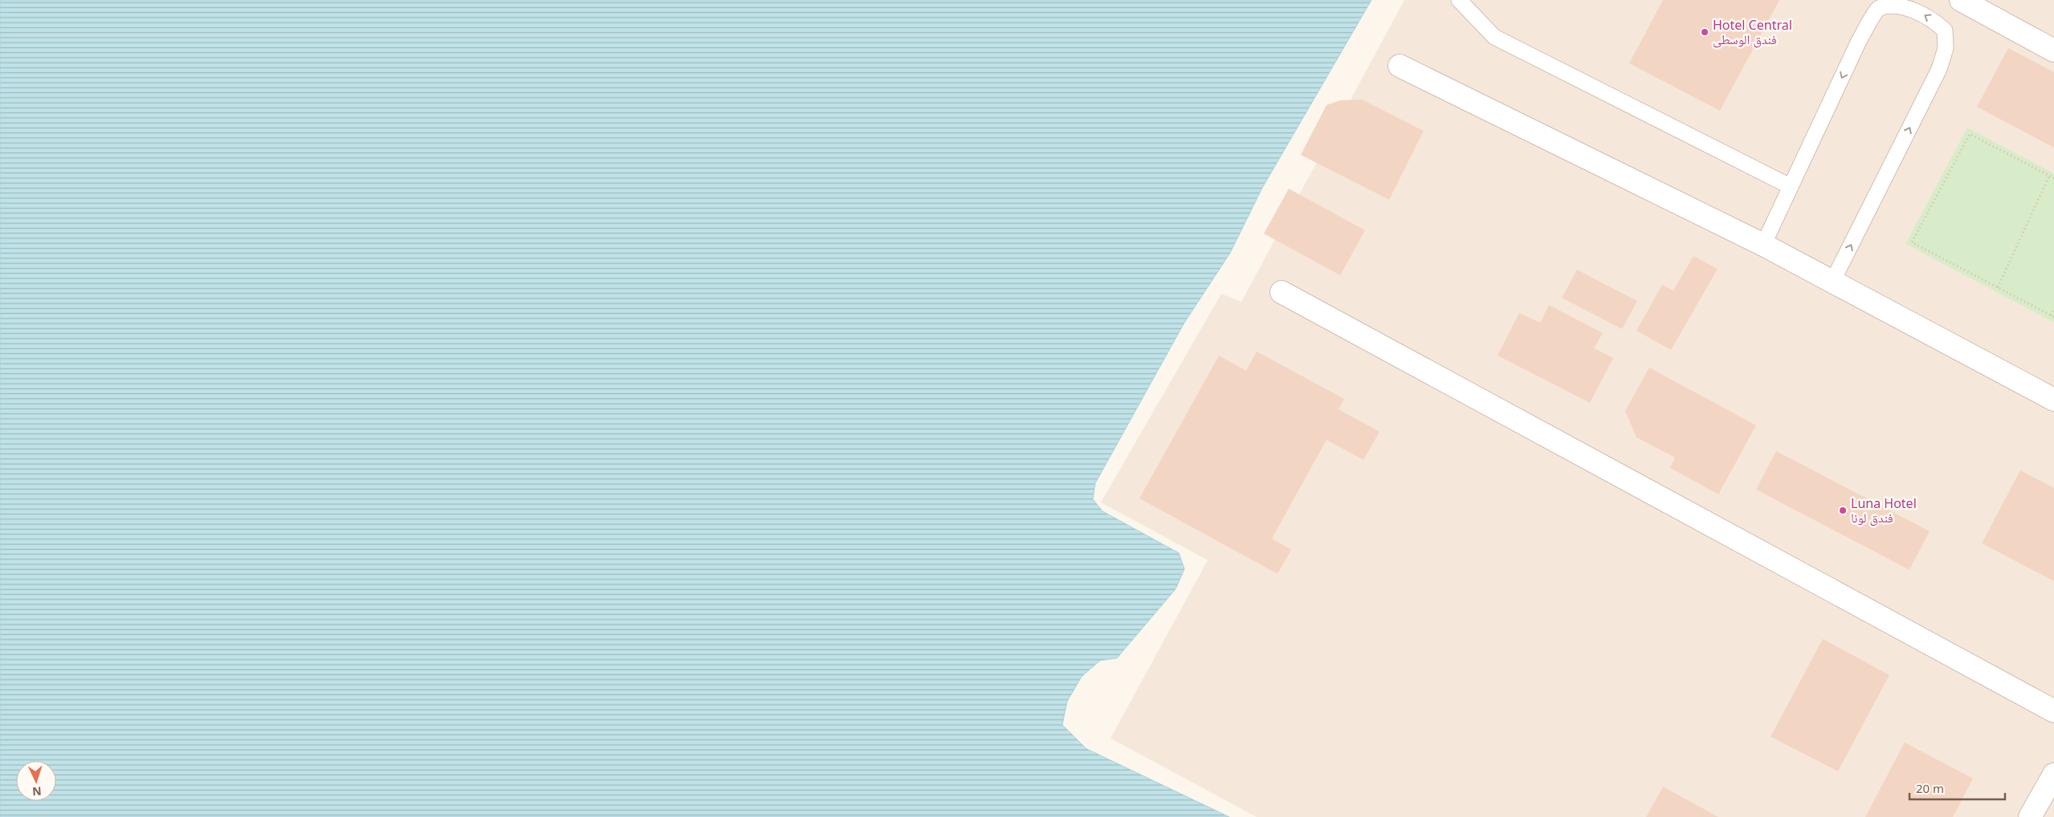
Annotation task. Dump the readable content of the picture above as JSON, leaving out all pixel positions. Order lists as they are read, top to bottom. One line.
{"places":["Hotel Central فندق الوسطى","Luna Hotel فندق لونا"],"scale_bar":"20 m","north":"bottom"}
